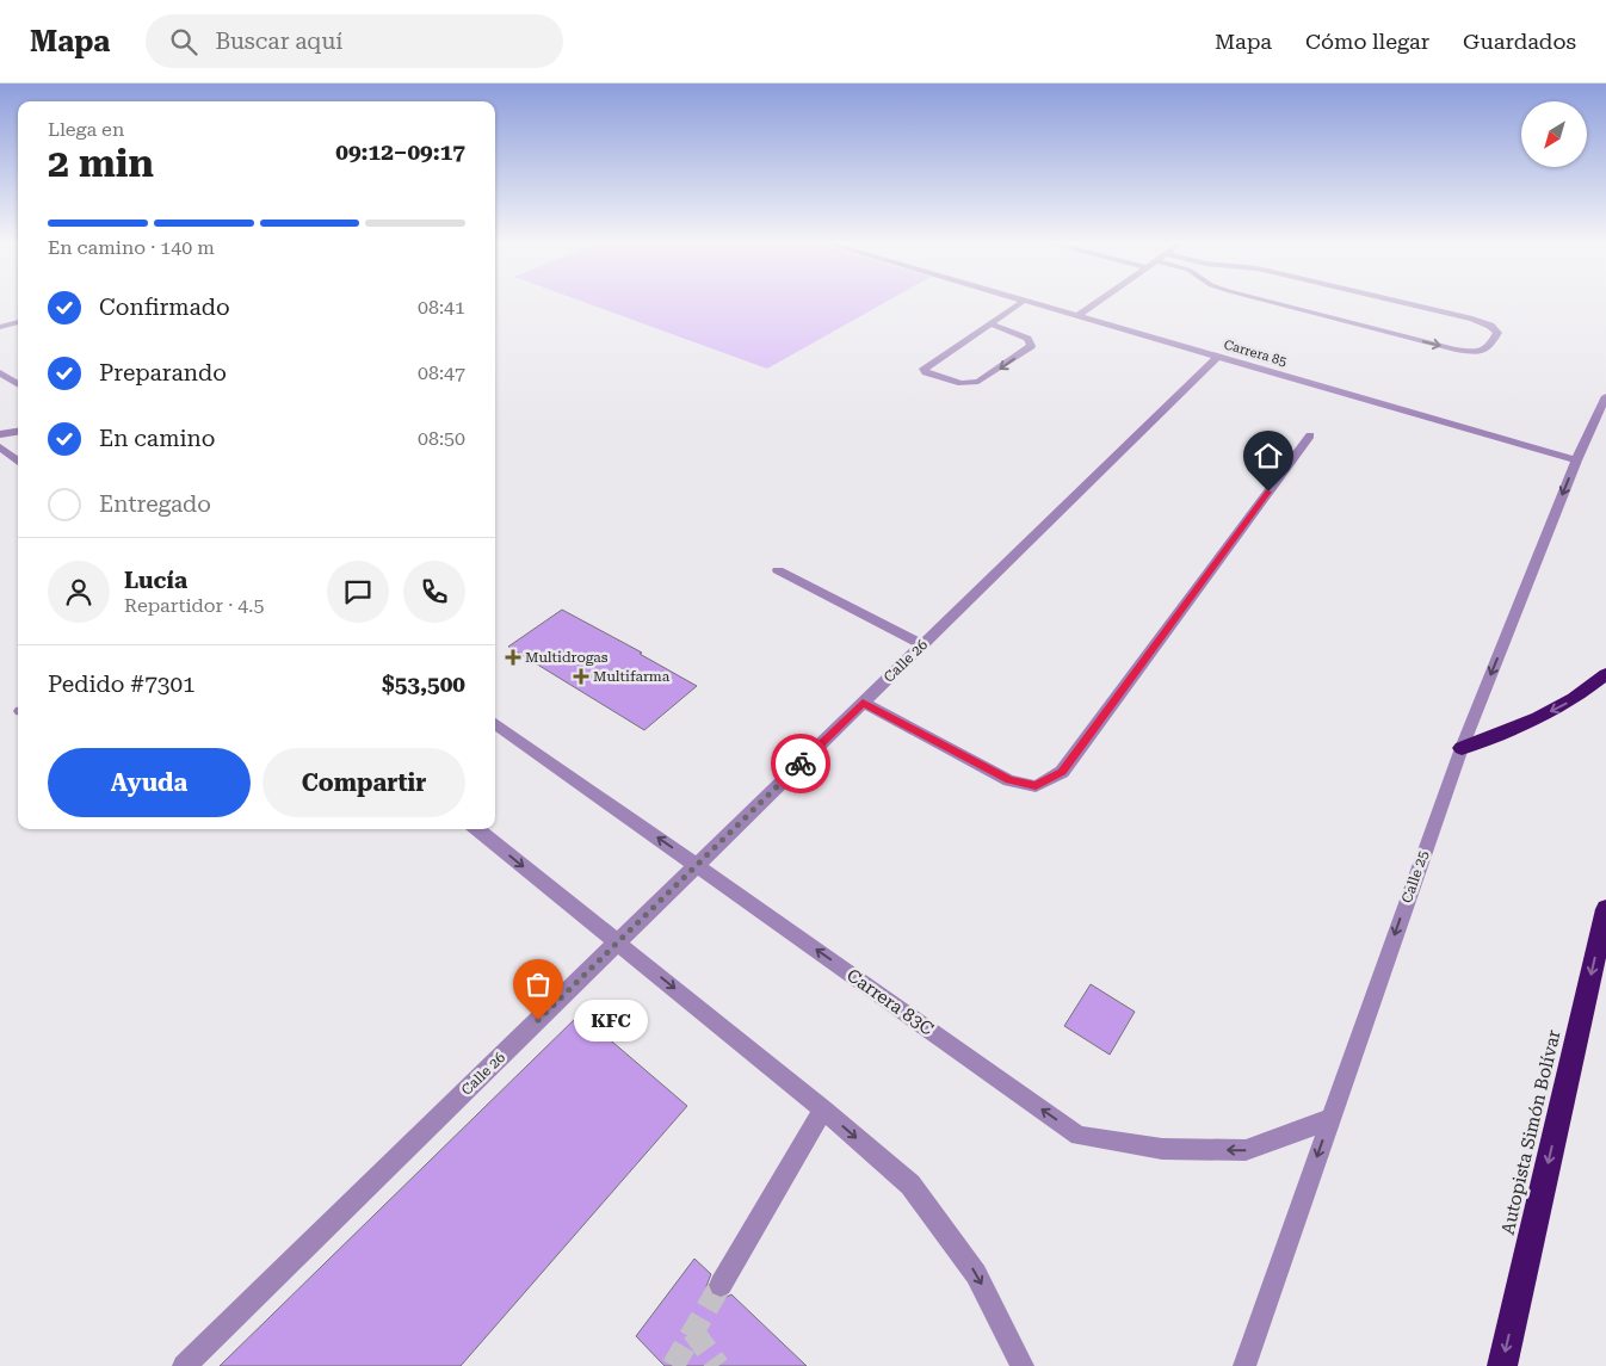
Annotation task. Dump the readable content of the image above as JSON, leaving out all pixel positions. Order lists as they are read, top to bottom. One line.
{"streets":{"highway":["Autopista Simón Bolívar"],"street":["Carrera 85","Calle 26","Calle 25","Carrera 83C"]},"crossings":[["Carrera 85","Calle 26"],["Carrera 85","Calle 25"],["Calle 26","Carrera 83C"],["Calle 25","Carrera 83C"]],"one_way":["Calle 25","Autopista Simón Bolívar"],"places":{"health":["Multidrogas","Multifarma"],"other":["KFC"]},"north":"bottom left","page":{"header":"Mapa","search":"Buscar aquí","nav":["Mapa","Cómo llegar","Guardados"],"heading":["2 min","Llega en","09:12–09:17"],"panel":["Lucía","Repartidor · 4.5","Pedido #7301","$53,500"],"bar":"En camino · 140 m","list":[["Confirmado","08:41"],["Preparando","08:47"],["En camino","08:50"],"Entregado"],"buttons":["Ayuda","Compartir"],"bubble":"KFC"}}
